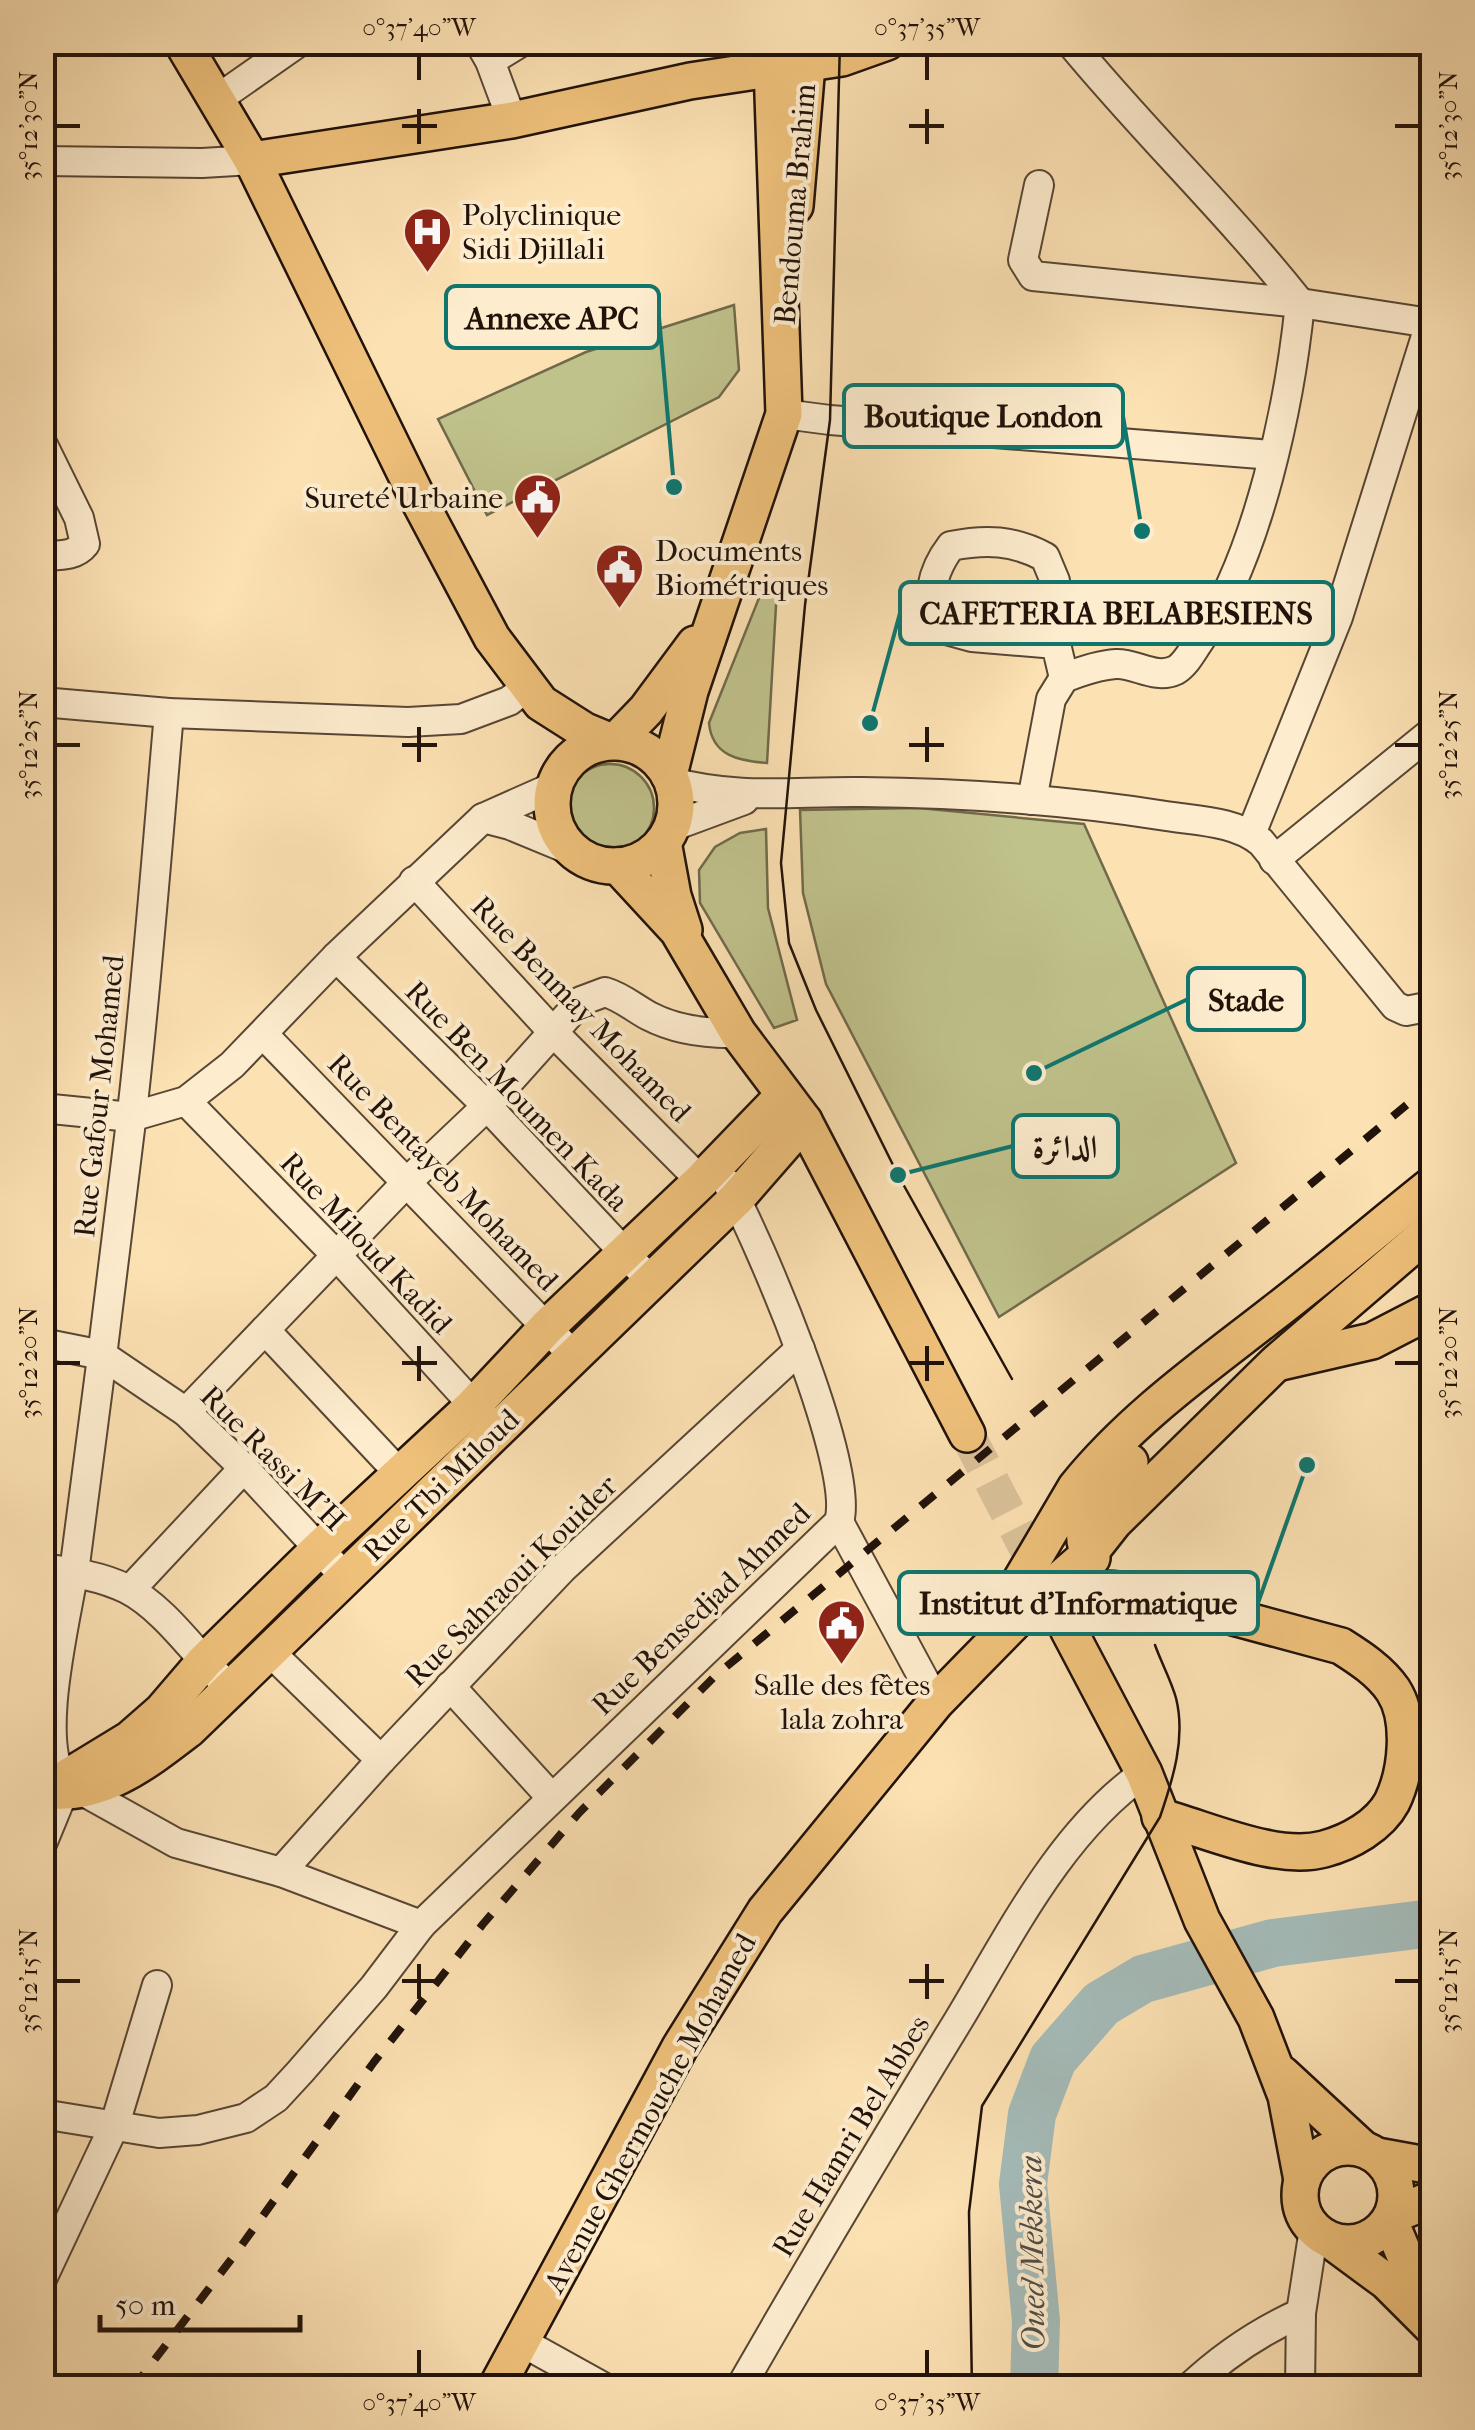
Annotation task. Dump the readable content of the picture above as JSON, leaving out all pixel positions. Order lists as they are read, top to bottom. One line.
{"streets":{"main road":["Bendouma Brahim","Rue Tbi Miloud","Avenue Ghermouche Mohamed"],"street":["Rue Benmay Mohamed","Rue Gafour Mohamed","Rue Ben Moumen Kada","Rue Bentayeb Mohamed","Rue Miloud Kadid","Rue Rassi M'H","Rue Sahraoui Kouider","Rue Bensedjad Ahmed","Rue Hamri Bel Abbes"]},"crossings":[["Rue Benmay Mohamed","Rue Bensedjad Ahmed"],["Rue Gafour Mohamed","Rue Rassi M'H"],["Rue Gafour Mohamed","Rue Tbi Miloud"],["Rue Ben Moumen Kada","Rue Tbi Miloud"],["Rue Bentayeb Mohamed","Rue Tbi Miloud"],["Rue Miloud Kadid","Rue Tbi Miloud"],["Rue Rassi M'H","Rue Tbi Miloud"],["Rue Tbi Miloud","Rue Bensedjad Ahmed"],["Rue Sahraoui Kouider","Rue Bensedjad Ahmed"]],"water":["Oued Mekkera"],"places":{"hospital":["Polyclinique Sidi Djillali"],"other":["Annexe APC","Boutique London","CAFETERIA BELABESIENS","Stade","الدائرة","Institut d'Informatique"],"public building":["Sureté Urbaine","Documents Biométriques","Salle des fêtes lala zohra"]},"scale_bar":"50 m","coordinates":["0°37'40\"W","0°37'35\"W","35°12'30\"N","35°12'25\"N","35°12'20\"N","35°12'15\"N"]}
